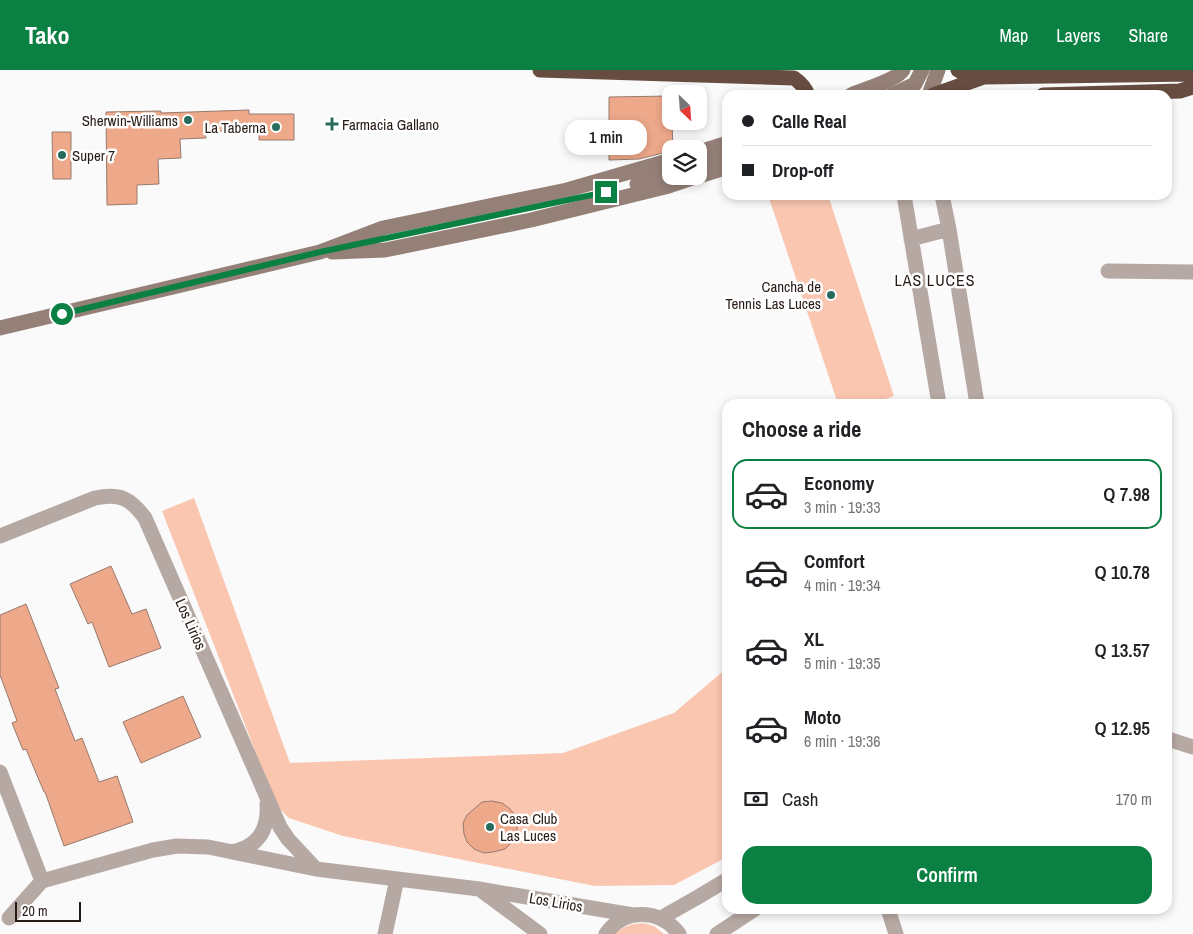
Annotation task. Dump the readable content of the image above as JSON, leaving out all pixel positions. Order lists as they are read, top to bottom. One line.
{"streets":{"street":["Los Lirios"]},"districts":["LAS LUCES"],"places":{"other":["Sherwin-Williams","La Taberna","Super 7","Cancha de Tennis Las Luces","Casa Club Las Luces"],"health":["Farmacia Gallano"]},"scale_bar":"20 m","north":"bottom right","page":{"header":"Tako","nav":["Map","Layers","Share"],"banner":["Calle Real","Drop-off"],"bubble":"1 min","heading":"Choose a ride","list":[{"name":"Economy","note":"3 min · 19:33","value":"Q 7.98"},{"name":"Comfort","note":"4 min · 19:34","value":"Q 10.78"},{"name":"XL","note":"5 min · 19:35","value":"Q 13.57"},{"name":"Moto","note":"6 min · 19:36","value":"Q 12.95"}],"pay":["Cash","170 m"],"buttons":"Confirm","scale":"20 m"}}
